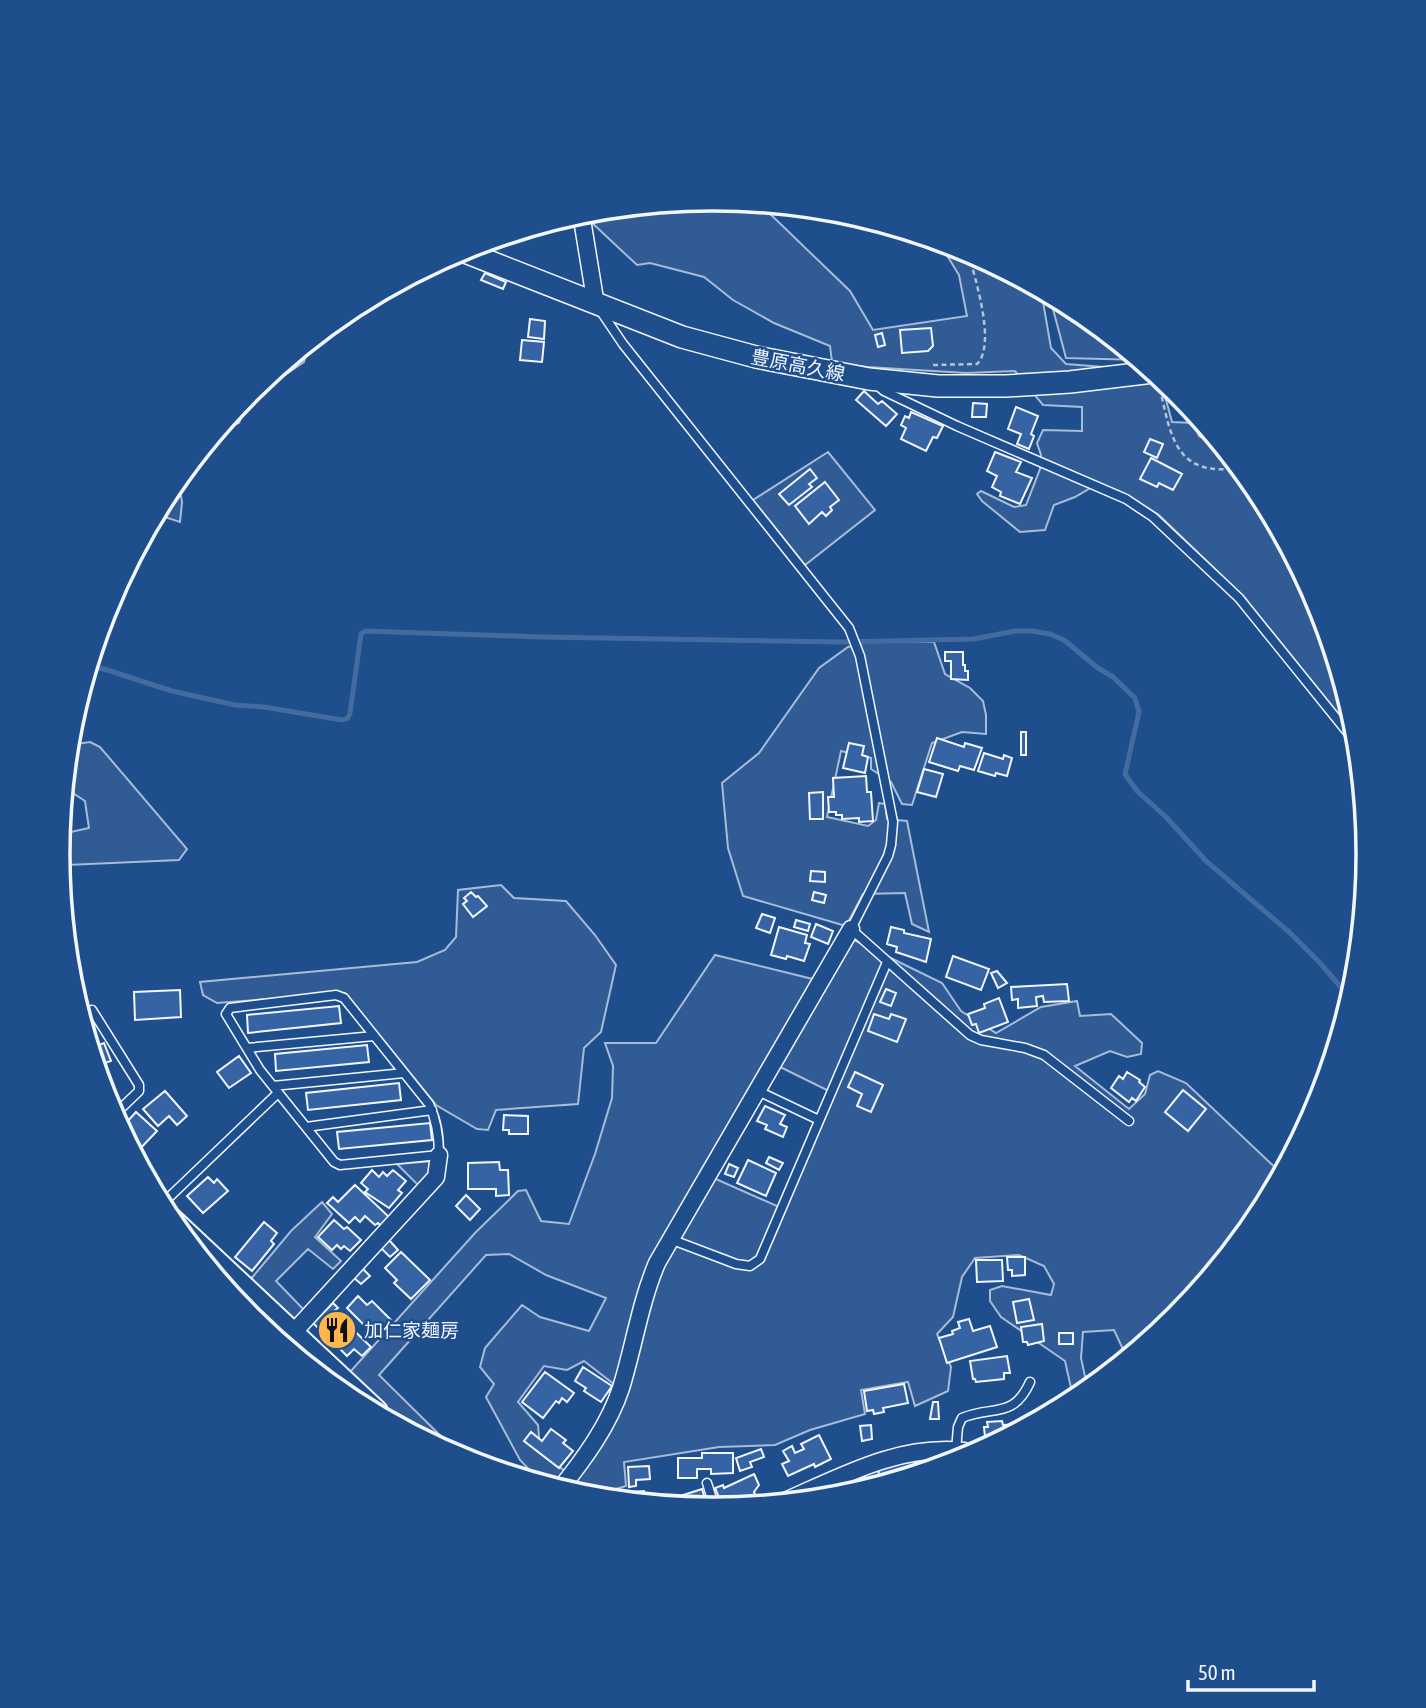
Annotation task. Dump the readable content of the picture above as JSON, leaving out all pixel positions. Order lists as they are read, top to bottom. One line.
{"streets":{"main road":["豊原高久線"]},"places":{"restaurant":["加仁家麺房"]},"scale_bar":"50 m"}
